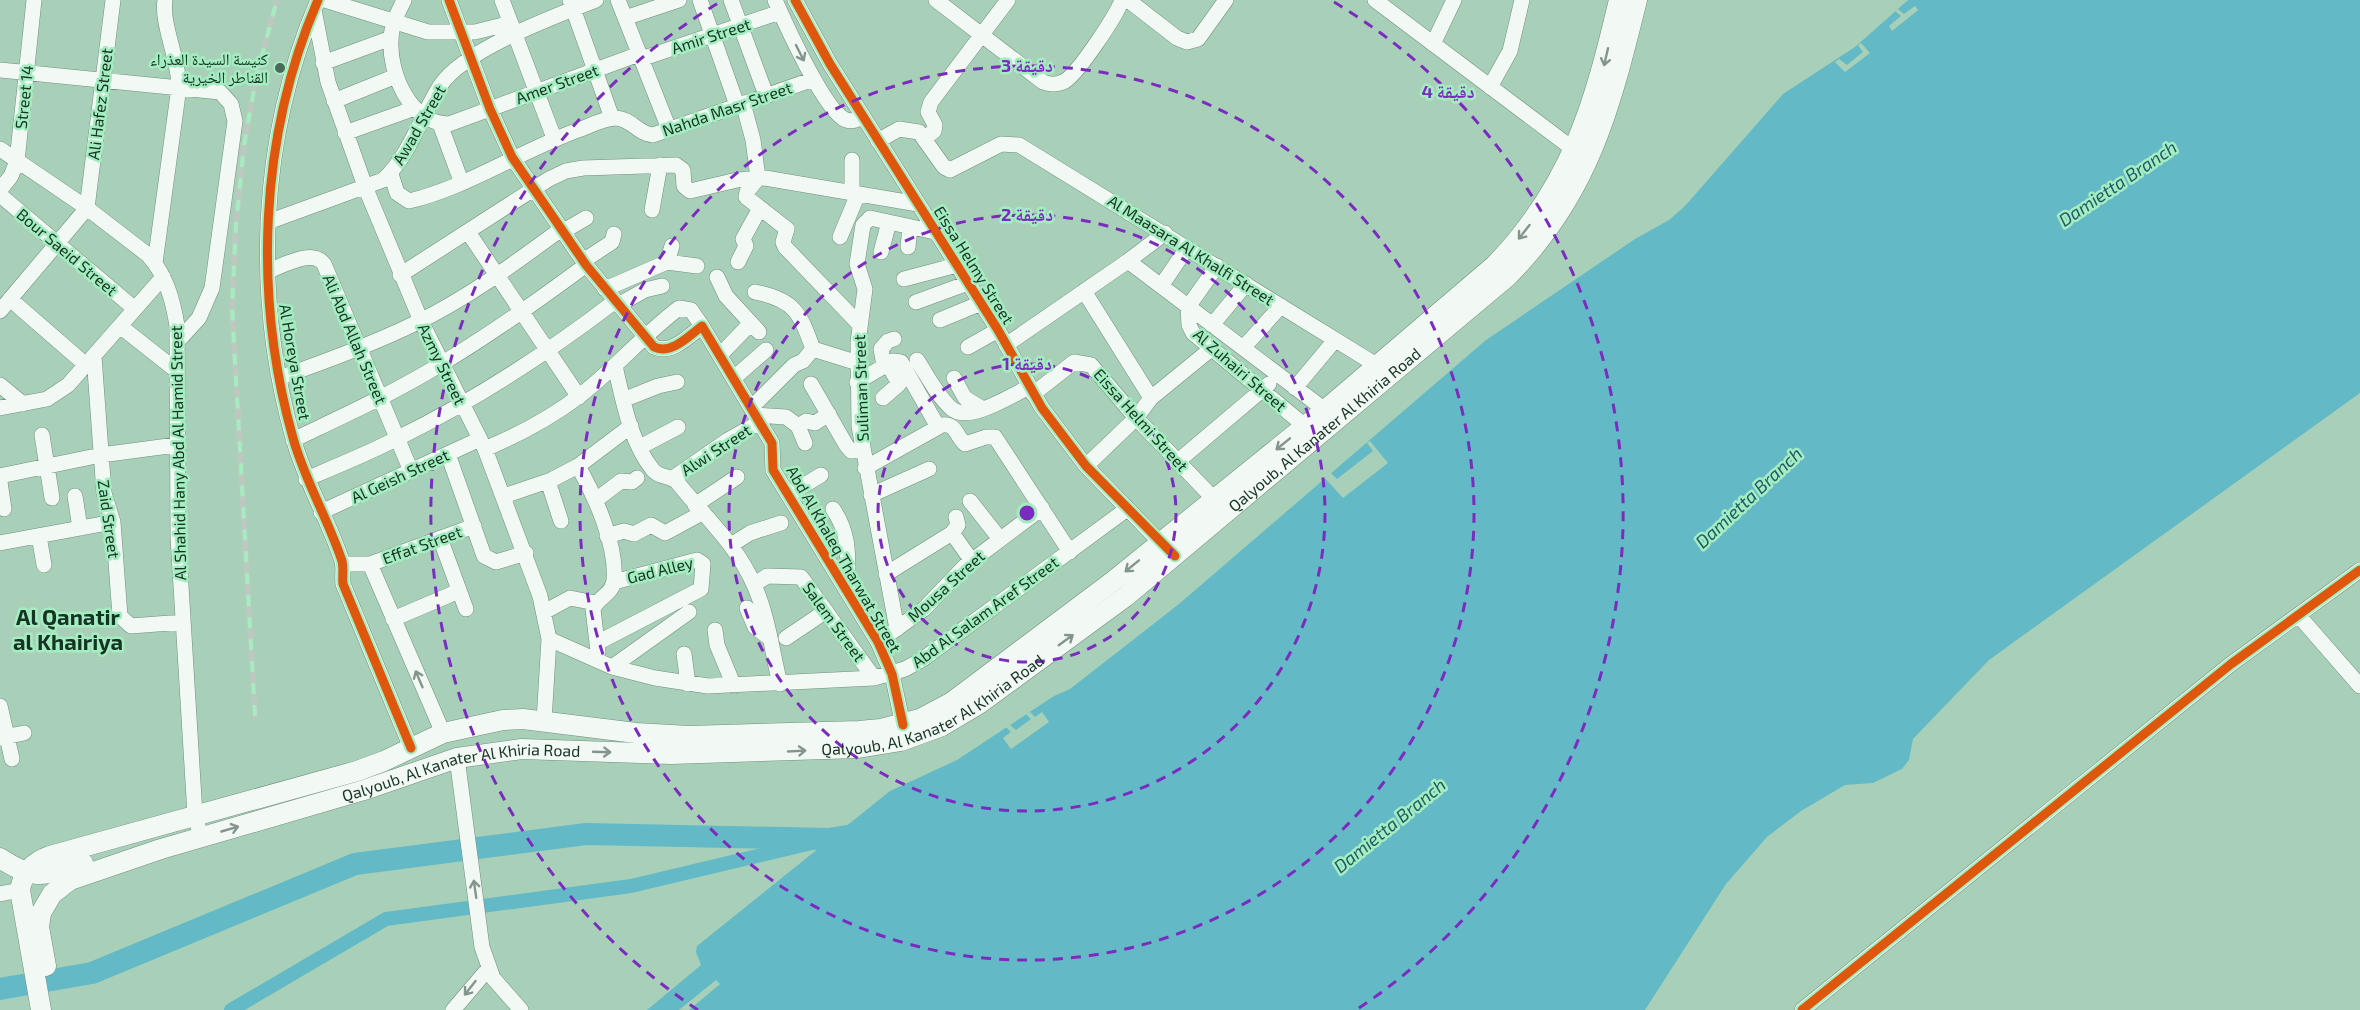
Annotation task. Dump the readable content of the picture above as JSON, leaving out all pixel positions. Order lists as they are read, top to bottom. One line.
{"streets":{"main road":["Qalyoub, Al Kanater Al Khiria Road"],"street":["Amir Street","Amer Street","Street 14","Ali Hafez Street","Nahda Masr Street","Awad Street","Al Maasara Al Khalfi Street","Bour Saeid Street","Eissa Helmy Street","Ali Abd Allah Street","Al Horeya Street","Azmy Street","Al Zuhairi Street","Suliman Street","Eissa Helmi Street","Alwi Street","Al Shahid Hany Abd Al Hamid Street","Al Geish Street","Zaid Street","Effat Street","Abd Al Khaleq Tharwat Street","Gad Alley","Mousa Street","Abd Al Salam Aref Street","Salem Street"]},"crossings":[["Amir Street","Amer Street"],["Street 14","Bour Saeid Street"],["Street 14","Al Shahid Hany Abd Al Hamid Street"],["Ali Hafez Street","Al Shahid Hany Abd Al Hamid Street"],["Awad Street","Al Horeya Street"],["Awad Street","Azmy Street"],["Al Maasara Al Khalfi Street","Qalyoub, Al Kanater Al Khiria Road"],["Eissa Helmy Street","Suliman Street"],["Eissa Helmy Street","Eissa Helmi Street"],["Eissa Helmy Street","Qalyoub, Al Kanater Al Khiria Road"],["Eissa Helmy Street","Abd Al Salam Aref Street"],["Ali Abd Allah Street","Al Horeya Street"],["Ali Abd Allah Street","Al Geish Street"],["Al Horeya Street","Azmy Street"],["Al Horeya Street","Qalyoub, Al Kanater Al Khiria Road"],["Al Horeya Street","Al Geish Street"],["Azmy Street","Qalyoub, Al Kanater Al Khiria Road"],["Azmy Street","Al Geish Street"],["Azmy Street","Abd Al Salam Aref Street"],["Al Zuhairi Street","Qalyoub, Al Kanater Al Khiria Road"],["Suliman Street","Mousa Street"],["Eissa Helmi Street","Qalyoub, Al Kanater Al Khiria Road"],["Qalyoub, Al Kanater Al Khiria Road","Al Shahid Hany Abd Al Hamid Street"],["Qalyoub, Al Kanater Al Khiria Road","Abd Al Khaleq Tharwat Street"],["Alwi Street","Abd Al Khaleq Tharwat Street"],["Al Shahid Hany Abd Al Hamid Street","Zaid Street"],["Al Geish Street","Abd Al Khaleq Tharwat Street"],["Abd Al Khaleq Tharwat Street","Mousa Street"],["Abd Al Khaleq Tharwat Street","Abd Al Salam Aref Street"],["Abd Al Salam Aref Street","Salem Street"]],"districts":["Al Qanatir al Khairiya"],"water":["Damietta Branch"],"places":["كنيسة السيدة العذراء القناطر الخيرية"],"rings":["3 دقيقة","4 دقيقة","2 دقيقة","1 دقيقة"]}
